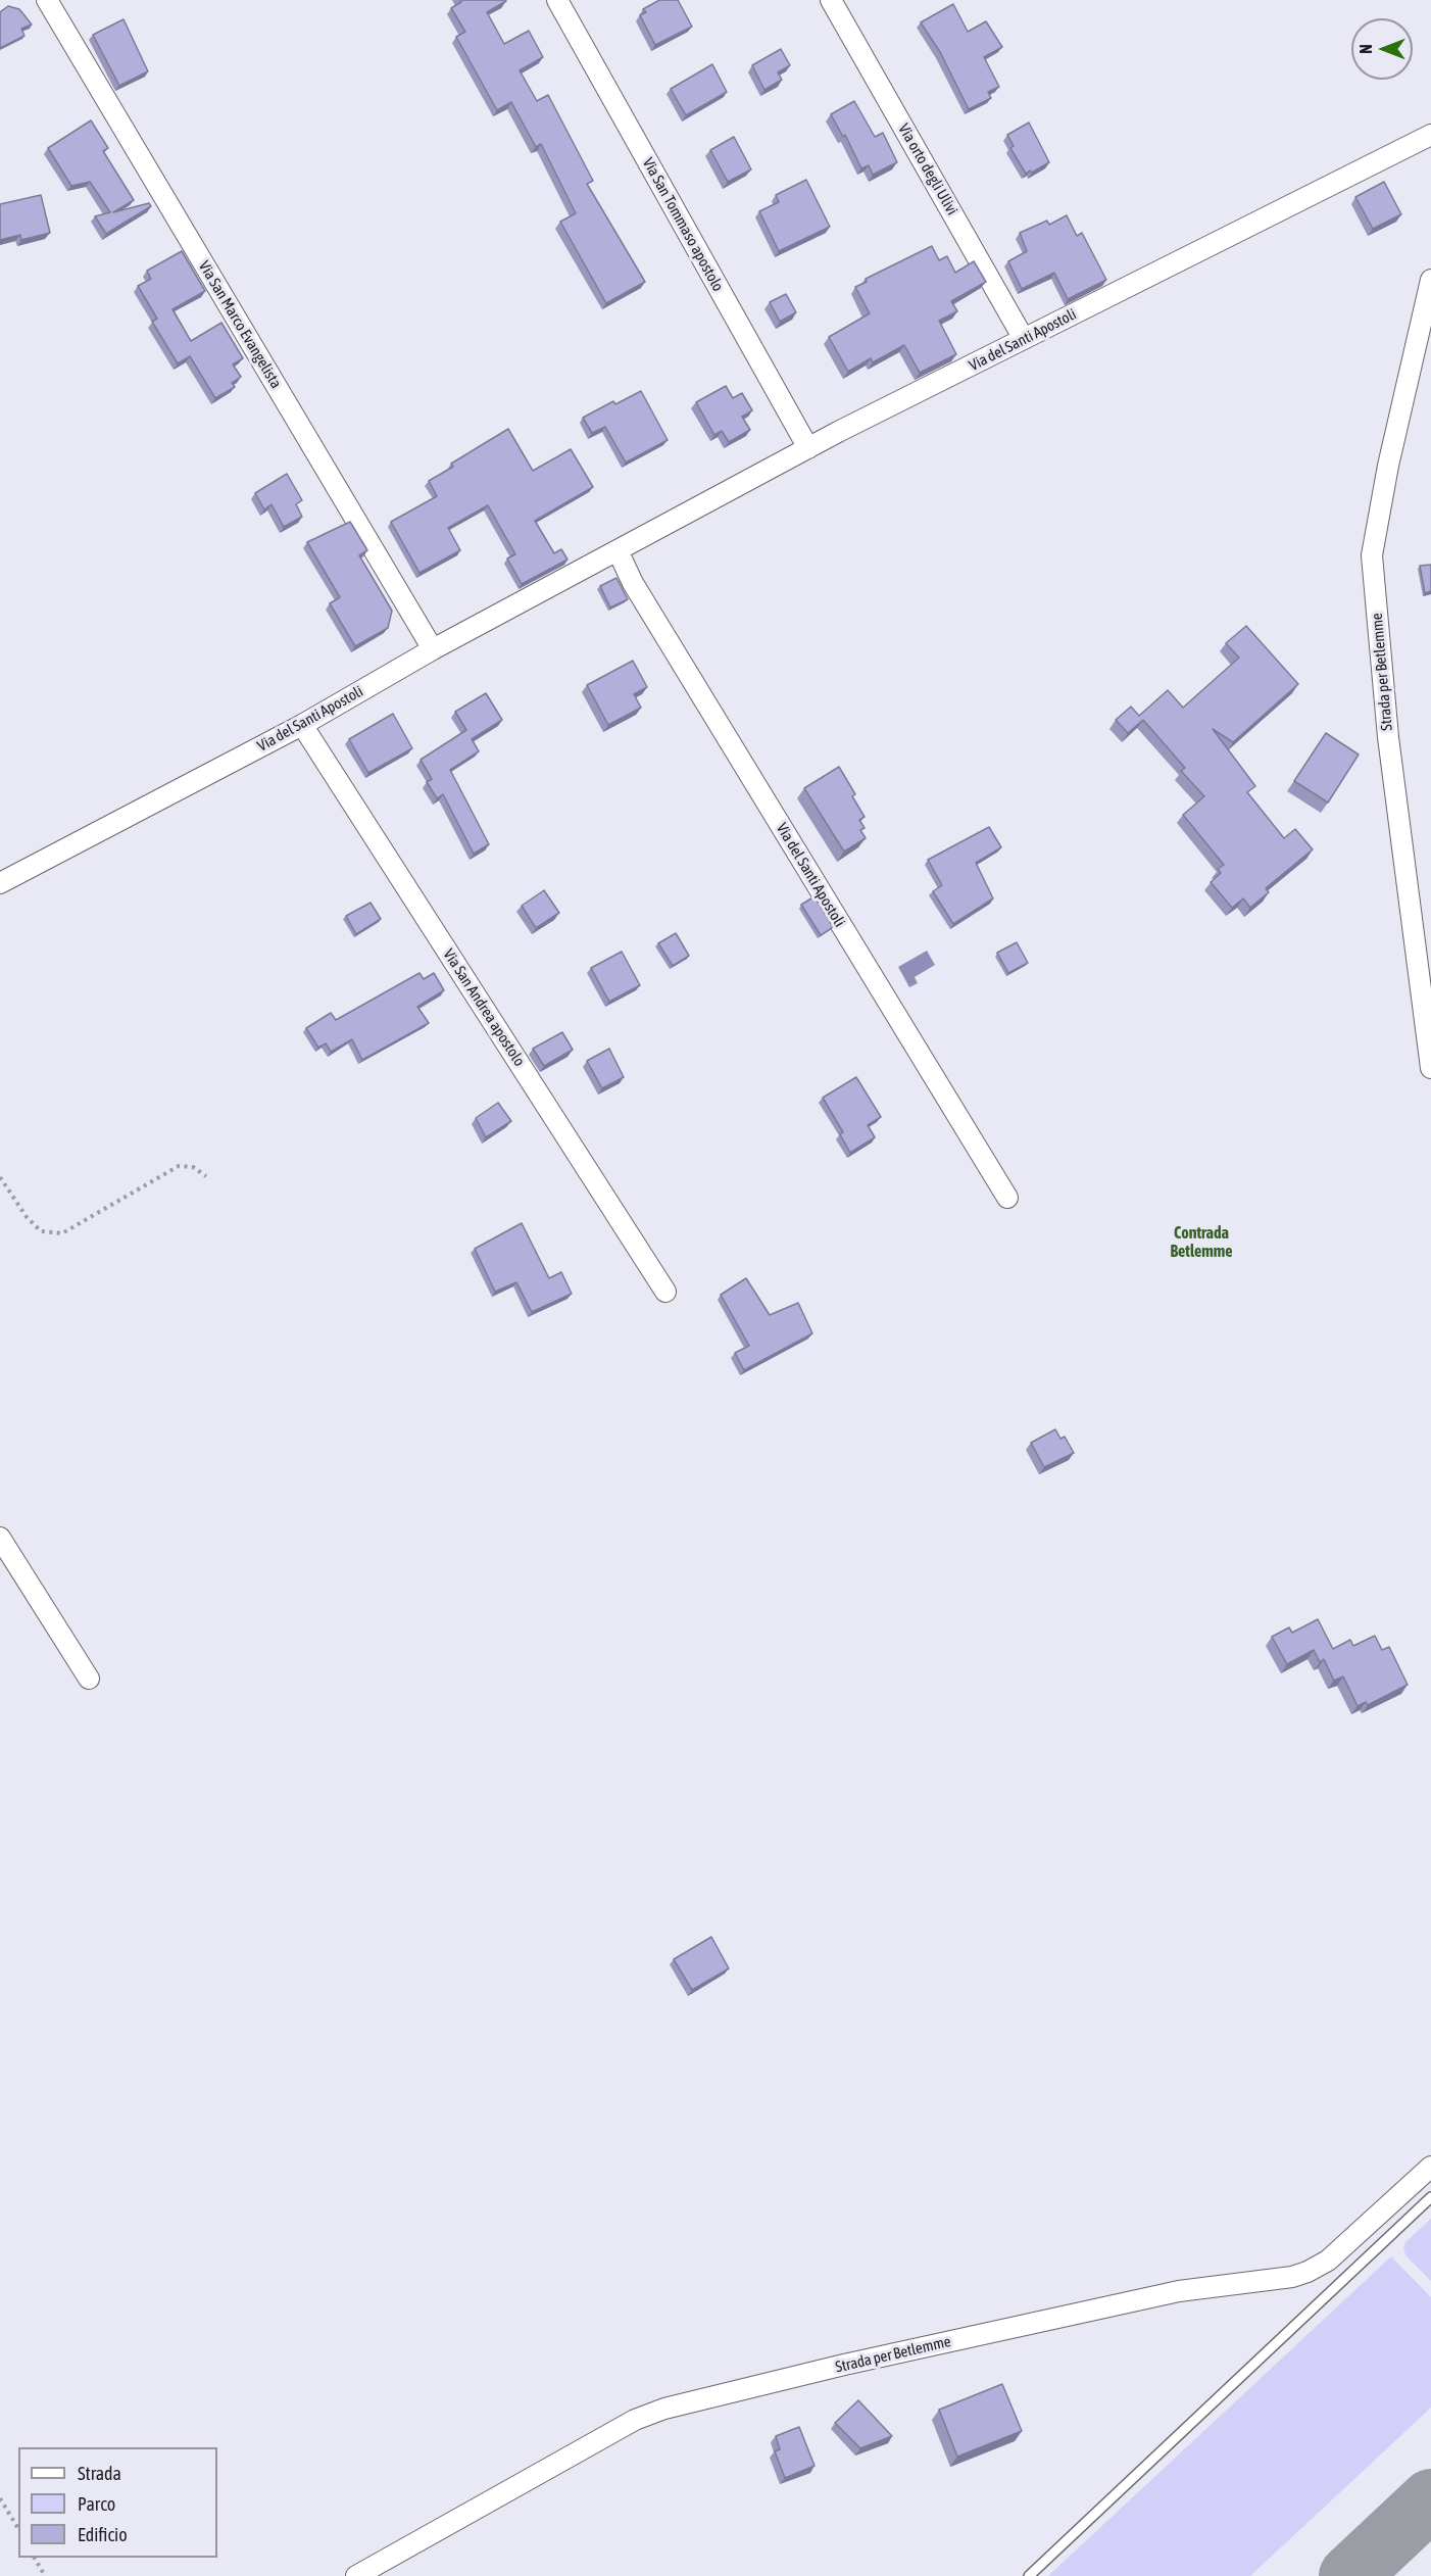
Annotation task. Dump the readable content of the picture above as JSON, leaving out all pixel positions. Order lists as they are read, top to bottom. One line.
{"streets":{"street":["Via orto degli Ulivi","Via San Tommaso apostolo","Via San Marco Evangelista","Via del Santi Apostoli","Strada per Betlemme","Via San Andrea apostolo"]},"crossings":[["Via orto degli Ulivi","Via del Santi Apostoli"],["Via San Tommaso apostolo","Via del Santi Apostoli"],["Via San Marco Evangelista","Via del Santi Apostoli"],["Via del Santi Apostoli","Via San Andrea apostolo"]],"districts":["Contrada Betlemme"],"legend":["Strada","Parco","Edificio"],"north":"left"}
